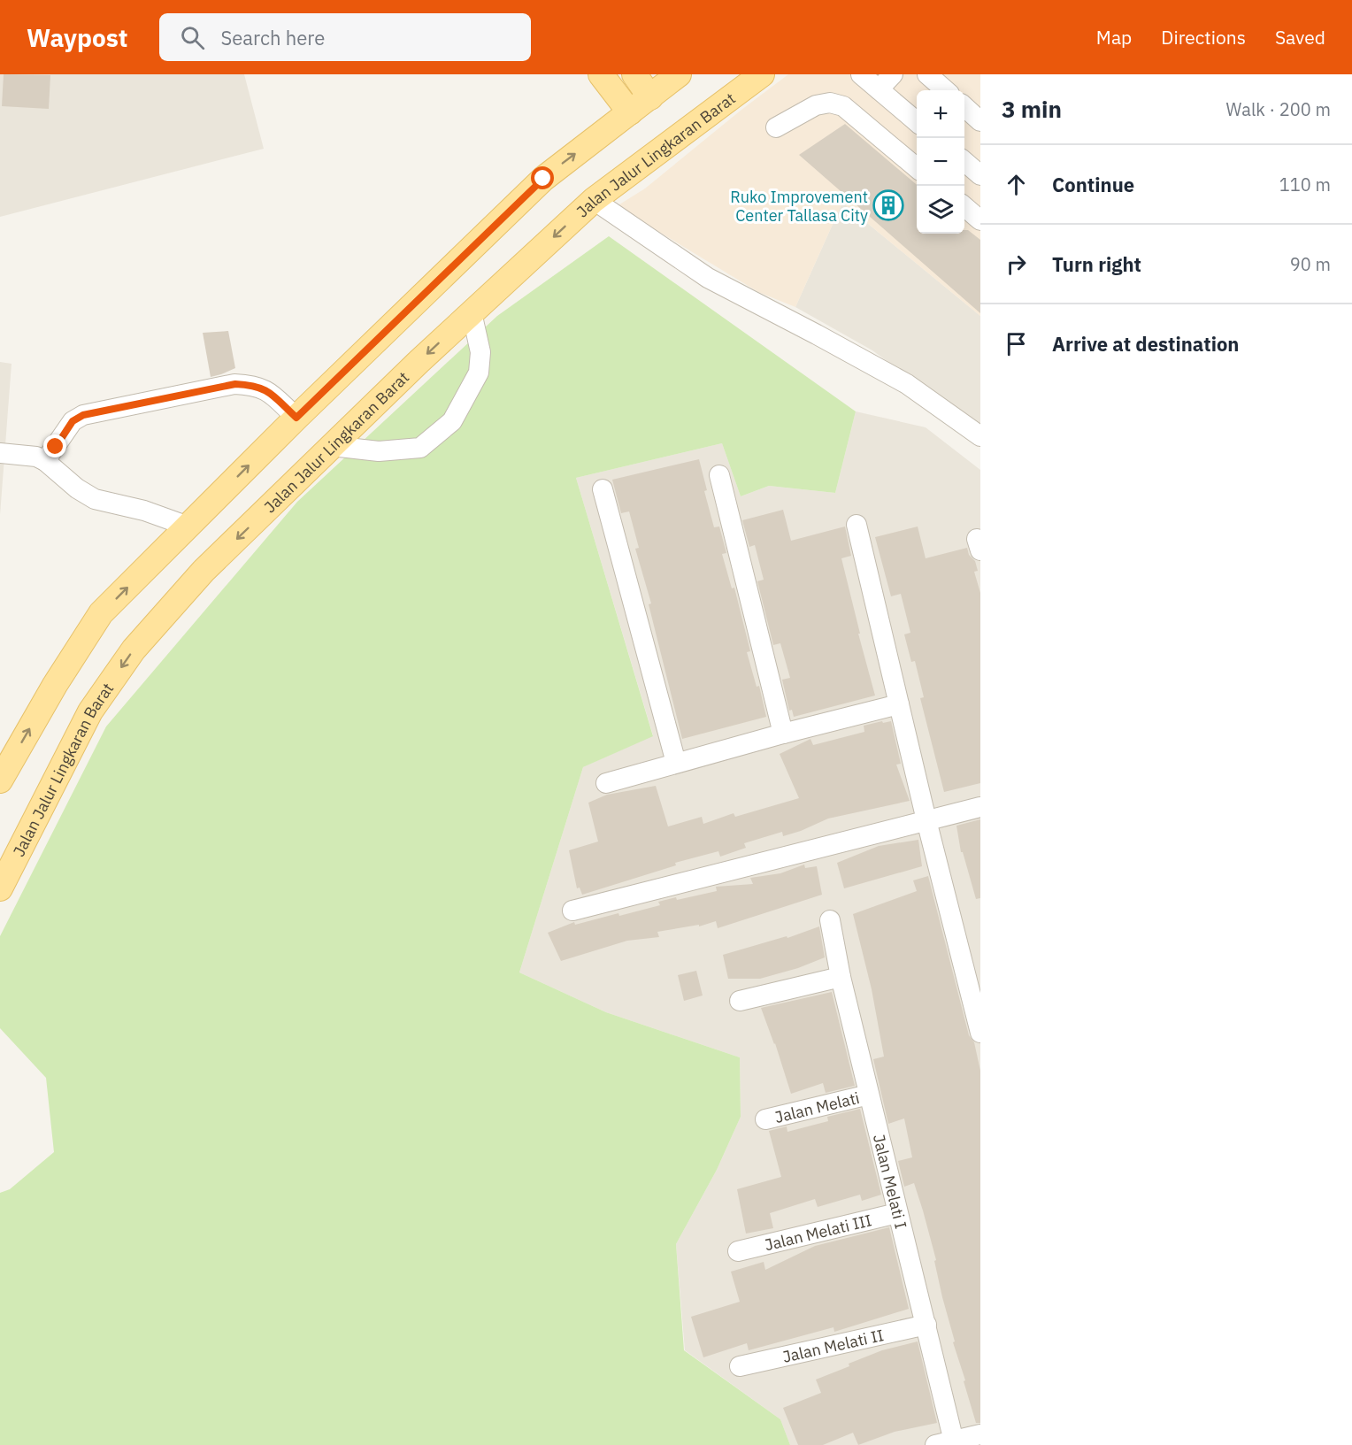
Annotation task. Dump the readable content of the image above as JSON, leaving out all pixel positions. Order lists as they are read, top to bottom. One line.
{"streets":{"main road":["Jalan Jalur Lingkaran Barat"],"street":["Jalan Melati","Jalan Melati I","Jalan Melati III","Jalan Melati II"]},"crossings":[["Jalan Melati","Jalan Melati I"],["Jalan Melati I","Jalan Melati III"],["Jalan Melati I","Jalan Melati II"]],"places":{"building":["Ruko Improvement Center Tallasa City"]},"page":{"header":"Waypost","search":"Search here","nav":["Map","Directions","Saved"],"heading":["3 min","Walk · 200 m"],"map_buttons":["+","−"],"list":[["Continue","110 m"],["Turn right","90 m"],"Arrive at destination"]}}
